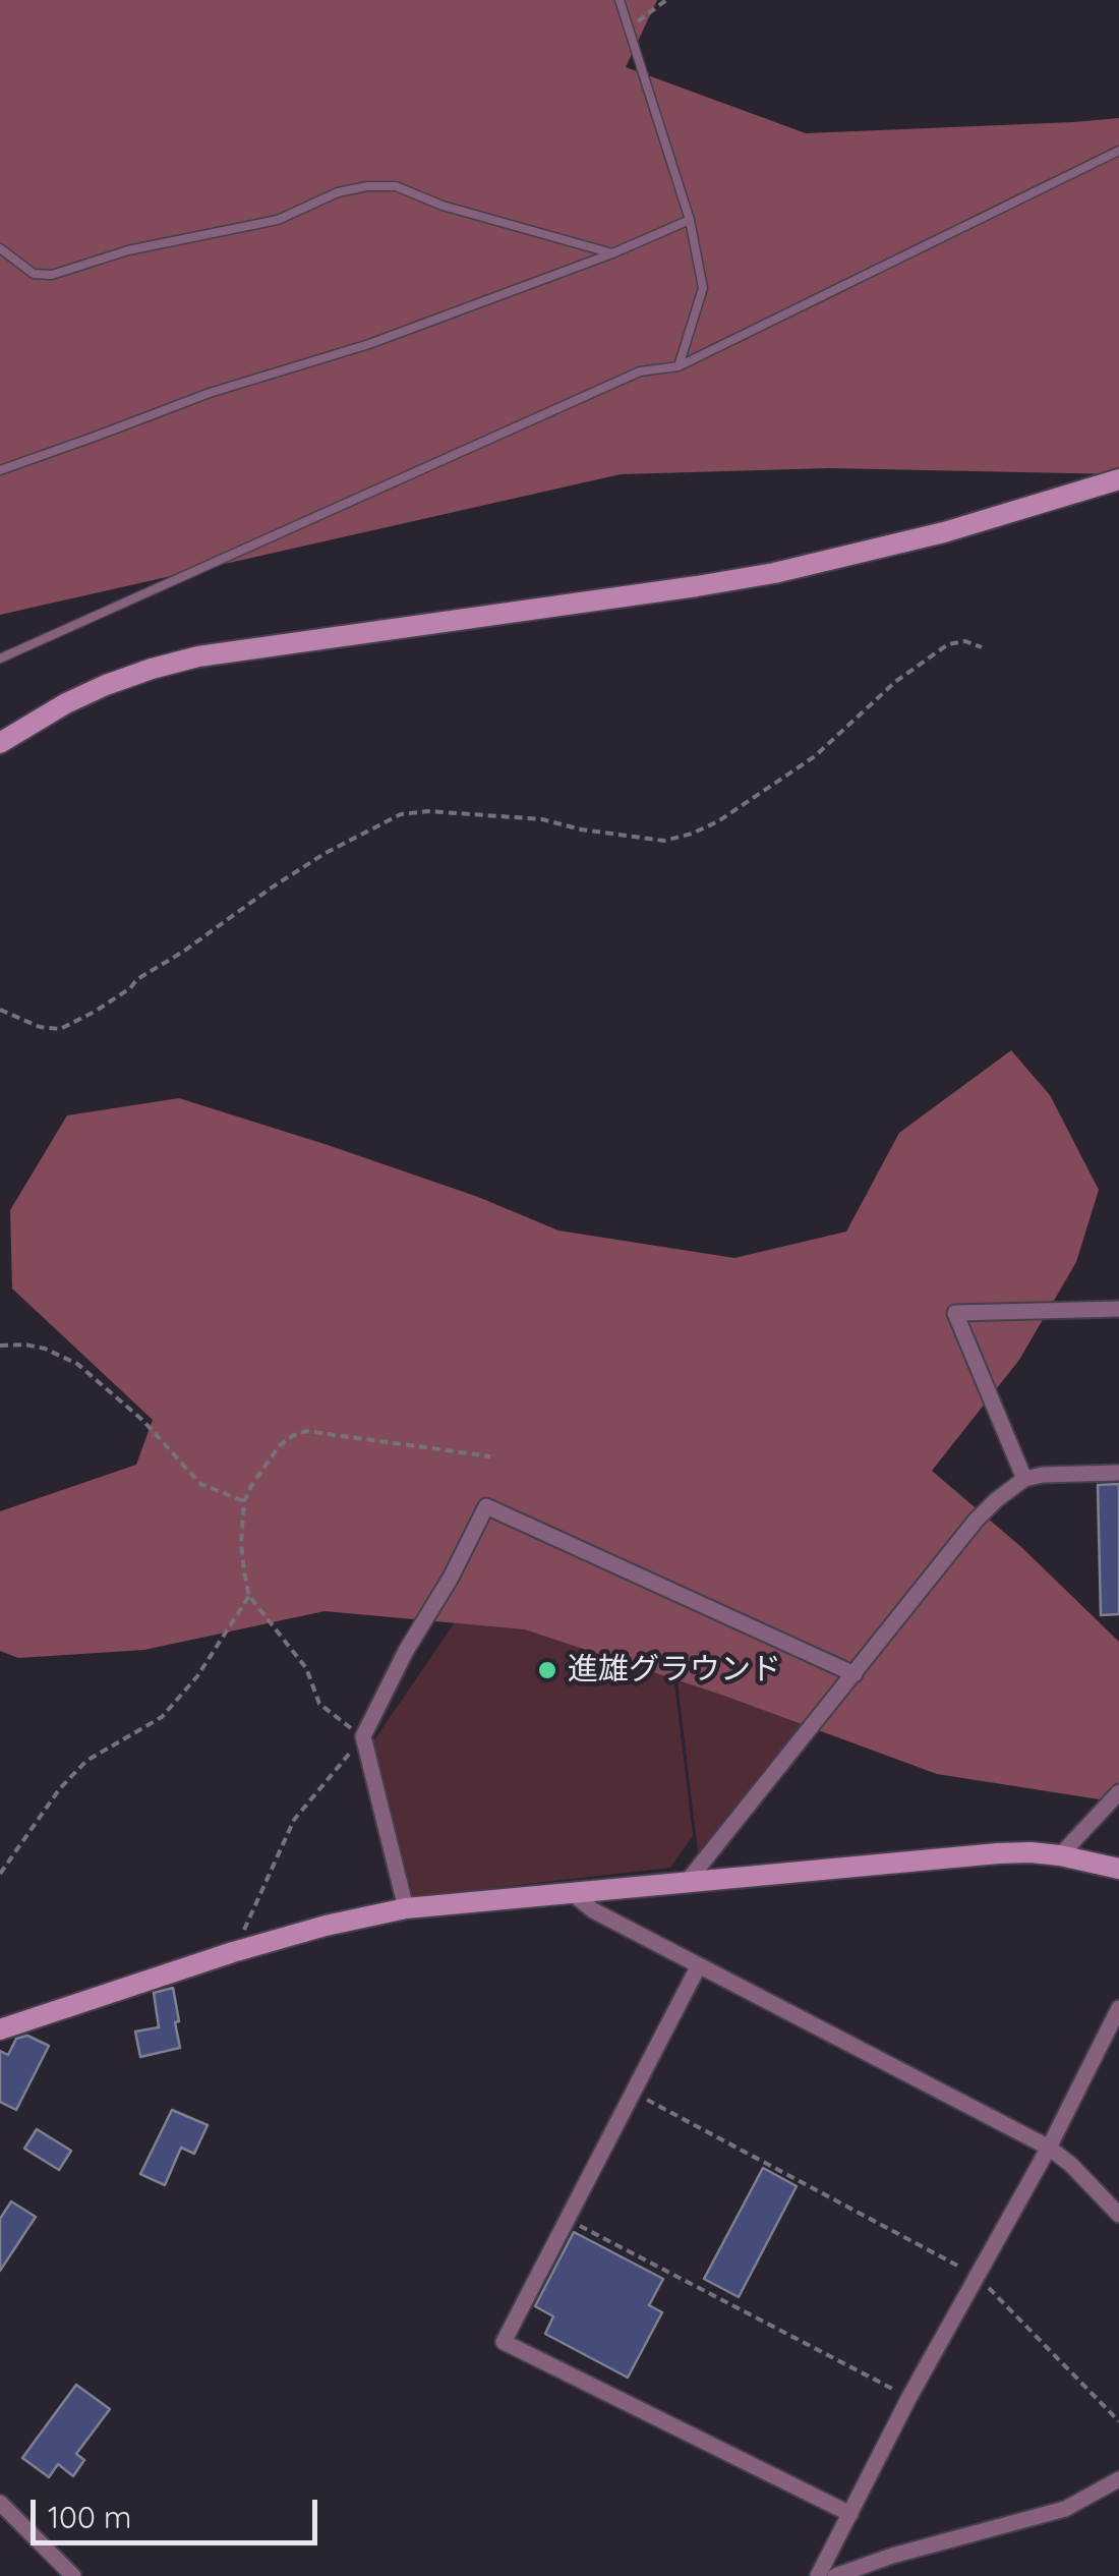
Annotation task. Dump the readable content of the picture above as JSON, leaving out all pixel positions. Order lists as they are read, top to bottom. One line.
{"places":["進雄グラウンド"],"scale_bar":"100 m"}
